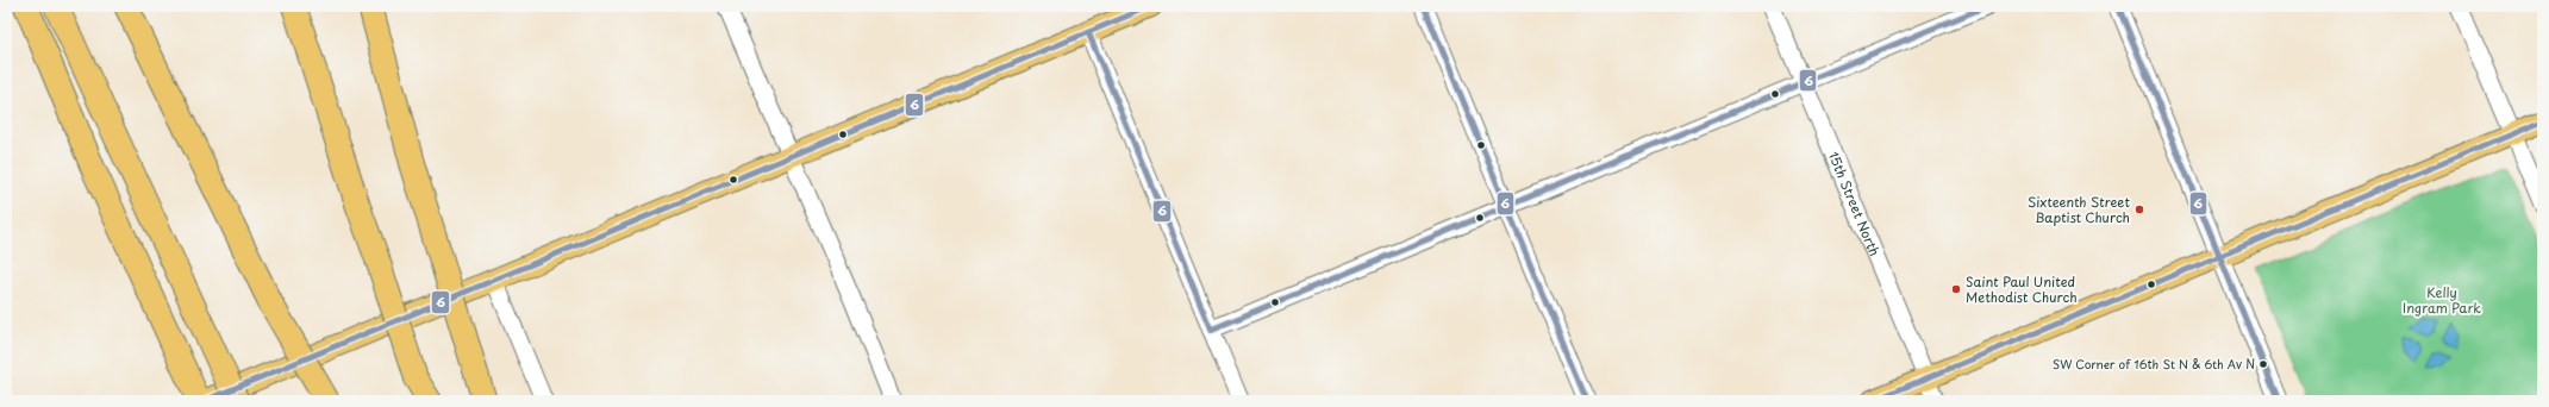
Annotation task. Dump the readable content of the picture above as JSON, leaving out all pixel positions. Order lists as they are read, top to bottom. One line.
{"streets":{"street":["15th Street North"]},"parks":["Kelly Ingram Park"],"places":["Sixteenth Street Baptist Church","Saint Paul United Methodist Church","SW Corner of 16th St N & 6th Av N"],"lines":["transit line 6"]}
